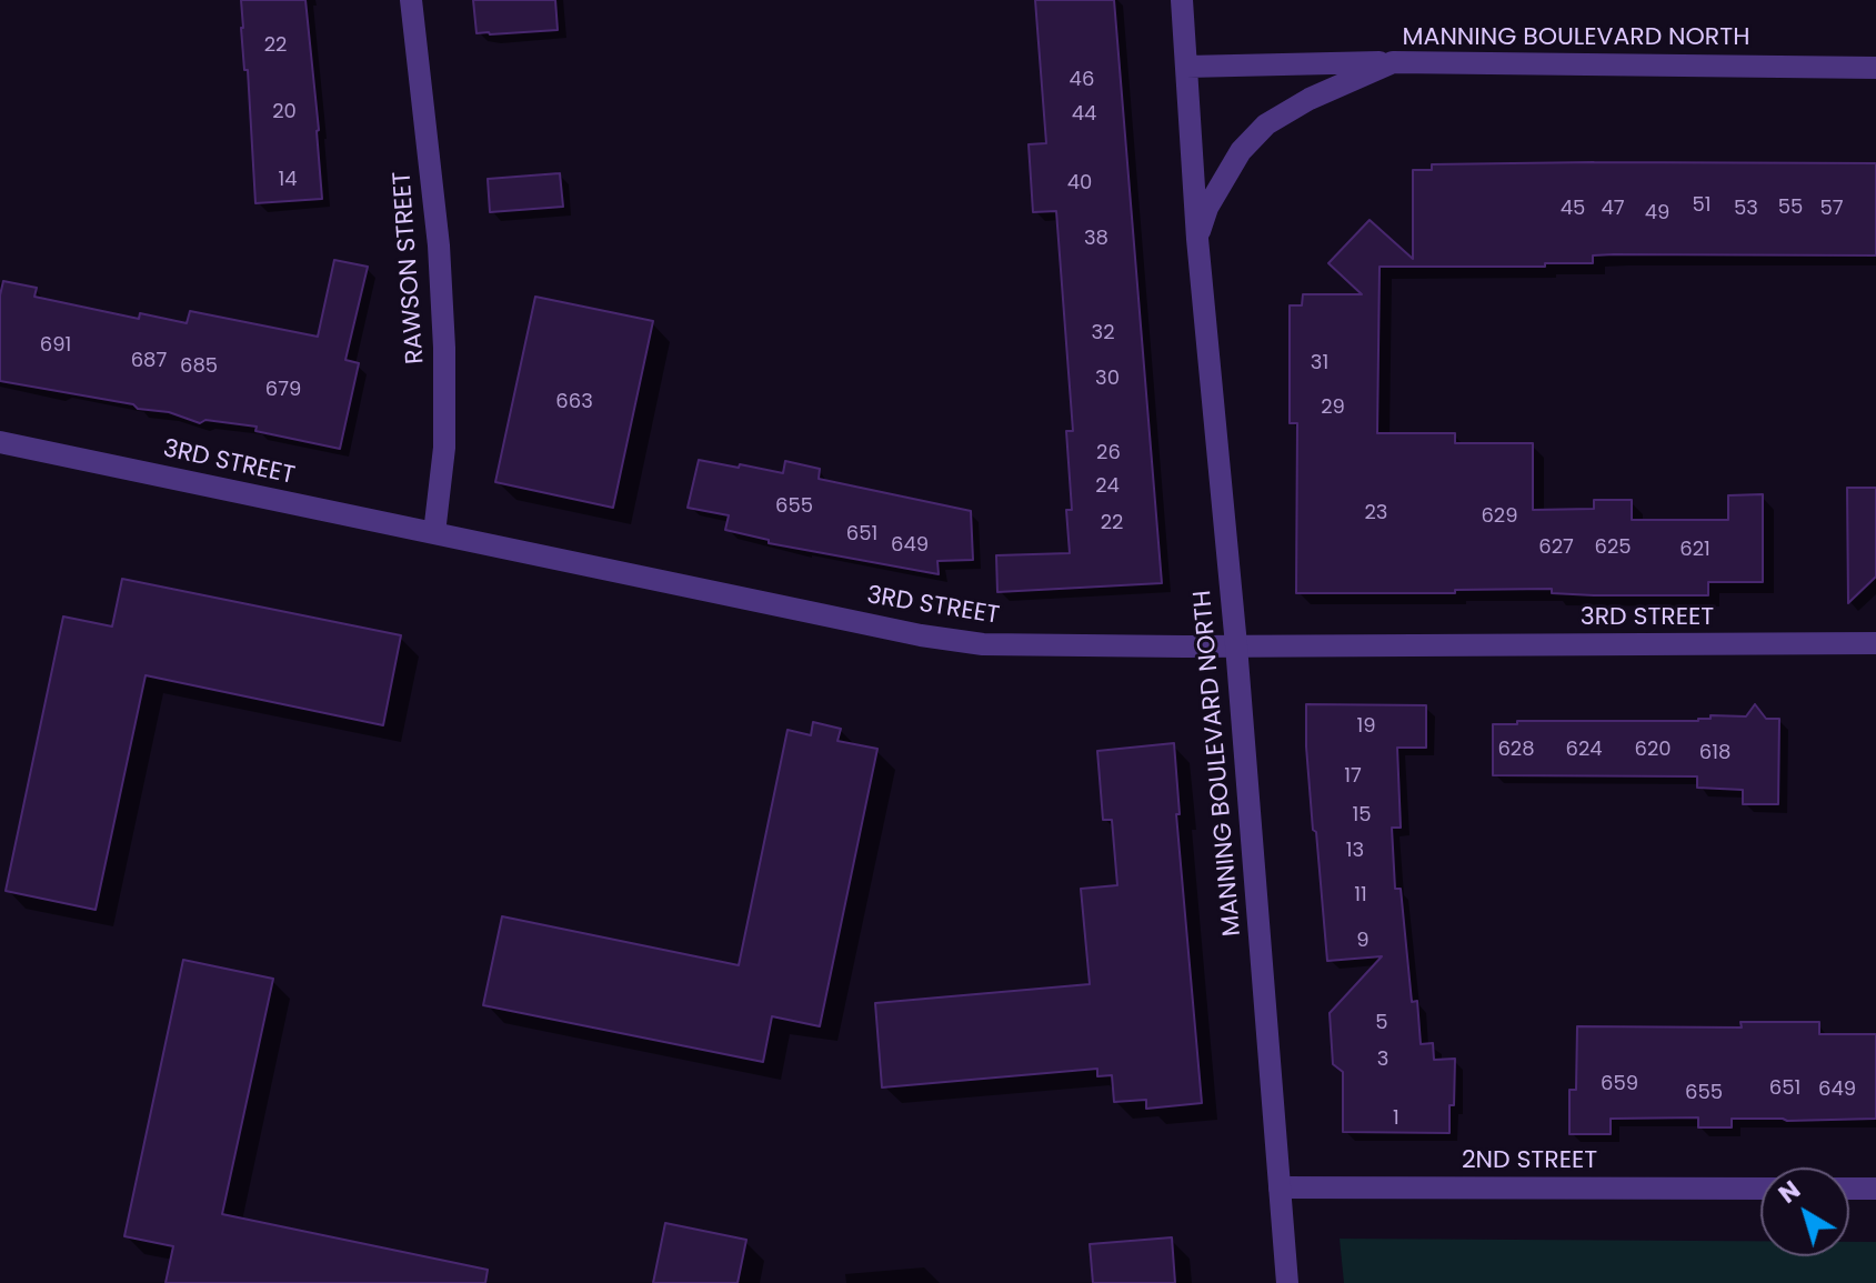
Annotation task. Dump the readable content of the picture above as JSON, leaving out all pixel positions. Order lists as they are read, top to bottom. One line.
{"streets":{"street":["MANNING BOULEVARD NORTH","RAWSON STREET","3RD STREET","2ND STREET"]},"crossings":[["MANNING BOULEVARD NORTH","3RD STREET"],["MANNING BOULEVARD NORTH","2ND STREET"],["RAWSON STREET","3RD STREET"]],"house_numbers":["22","46","20","44","14","40","51","55","45","47","53","57","49","38","32","691","687","31","685","30","679","663","29","26","24","655","23","629","22","651","649","627","625","621","19","628","624","620","618","17","15","13","11","9","5","3","659","651","649","655","1"],"north":"top left"}
